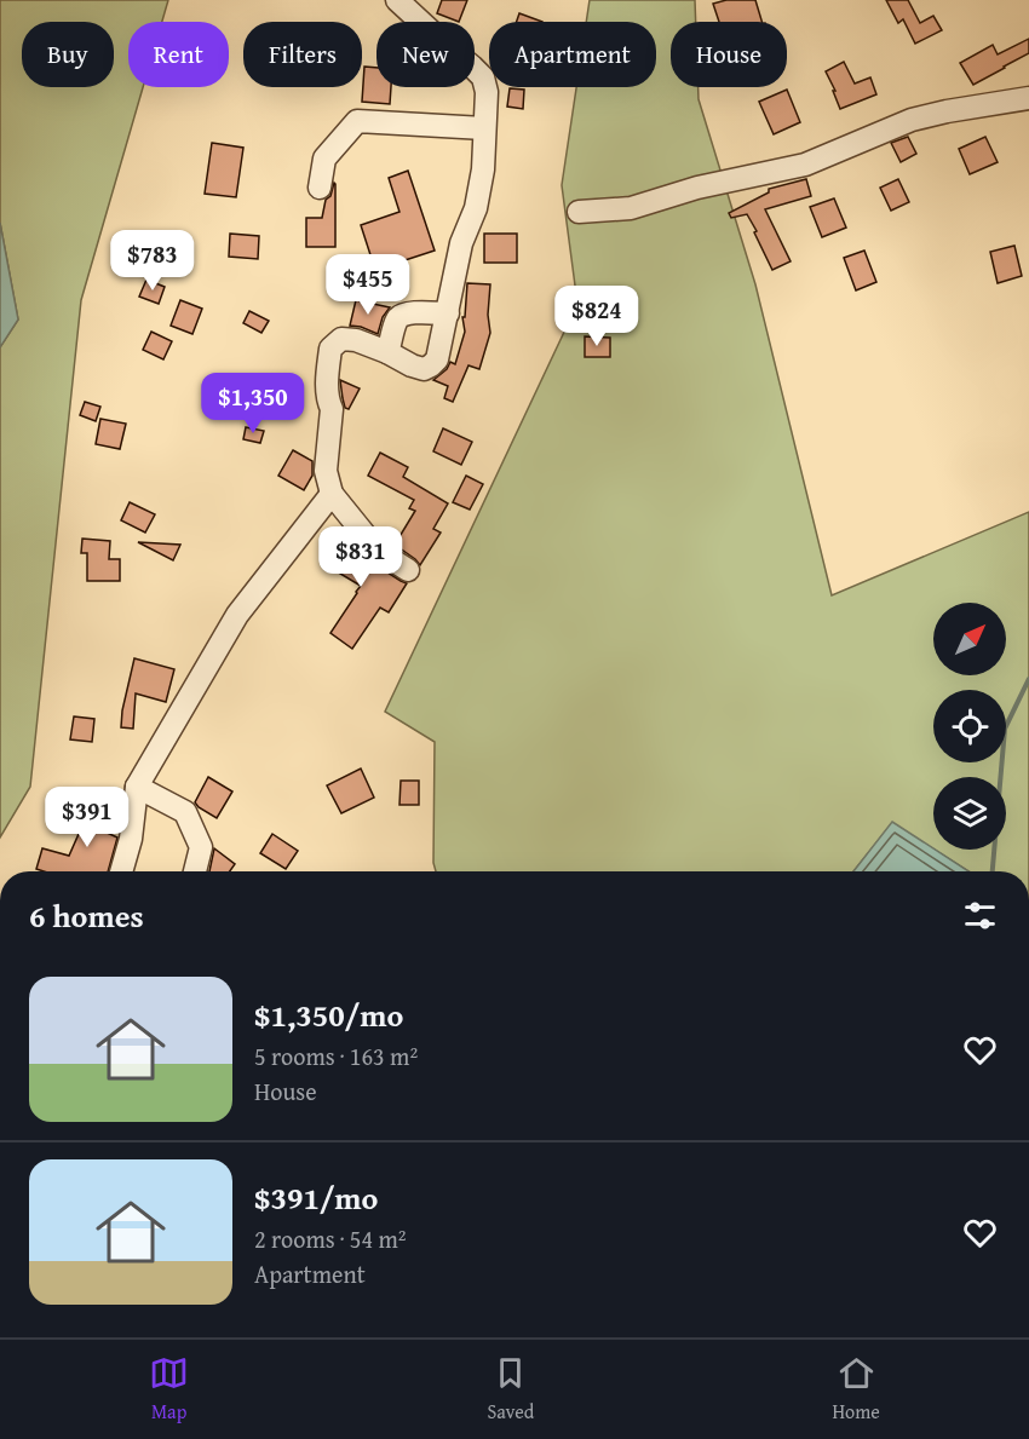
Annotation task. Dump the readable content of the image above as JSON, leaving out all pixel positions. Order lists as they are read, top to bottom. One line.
{"north":"top right","page":{"chip":["Buy","Rent","Filters","New","Apartment","House"],"price":["$783","$455","$824","$1,350","$831","$391"],"heading":"6 homes","list":[{"name":"$1,350/mo","note":"5 rooms · 163 m² · House"},{"name":"$391/mo","note":"2 rooms · 54 m² · Apartment"}],"tabs":["Map","Saved","Home"]}}
